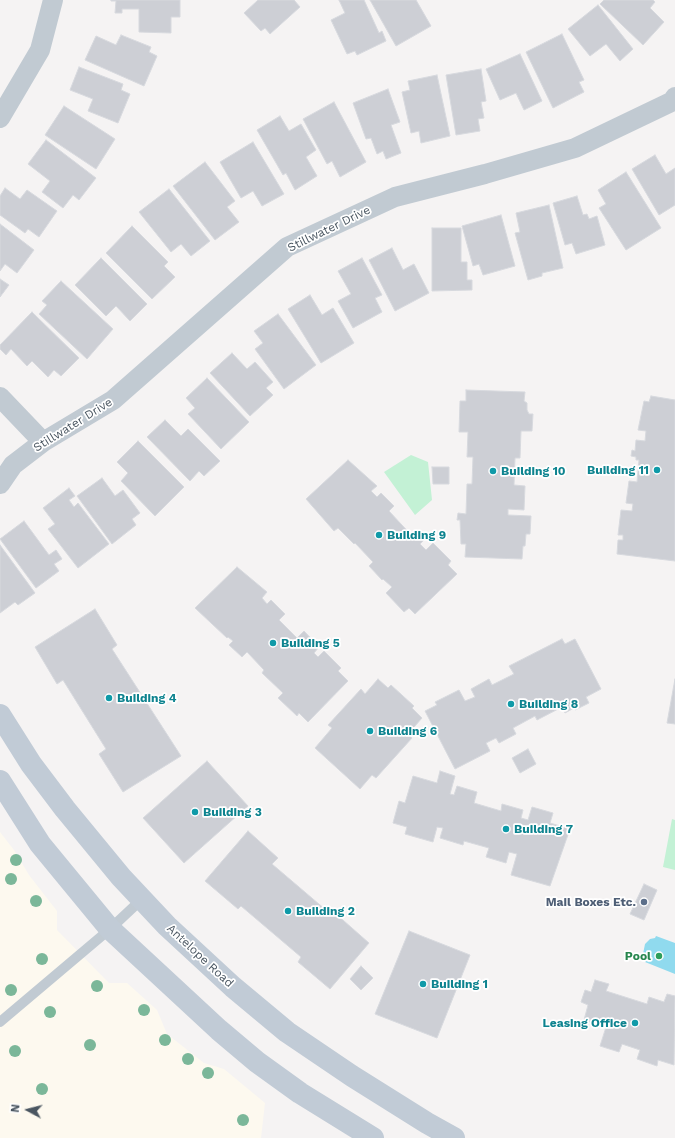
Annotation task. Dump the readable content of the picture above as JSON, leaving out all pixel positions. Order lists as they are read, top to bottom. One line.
{"streets":{"main road":["Antelope Road"],"street":["Stillwater Drive"]},"places":["Building 11","Building 10","Building 9","Building 5","Building 4","Building 8","Building 6","Building 3","Building 7","Mail Boxes Etc.","Building 2","Pool","Building 1","Leasing Office"],"north":"left"}
